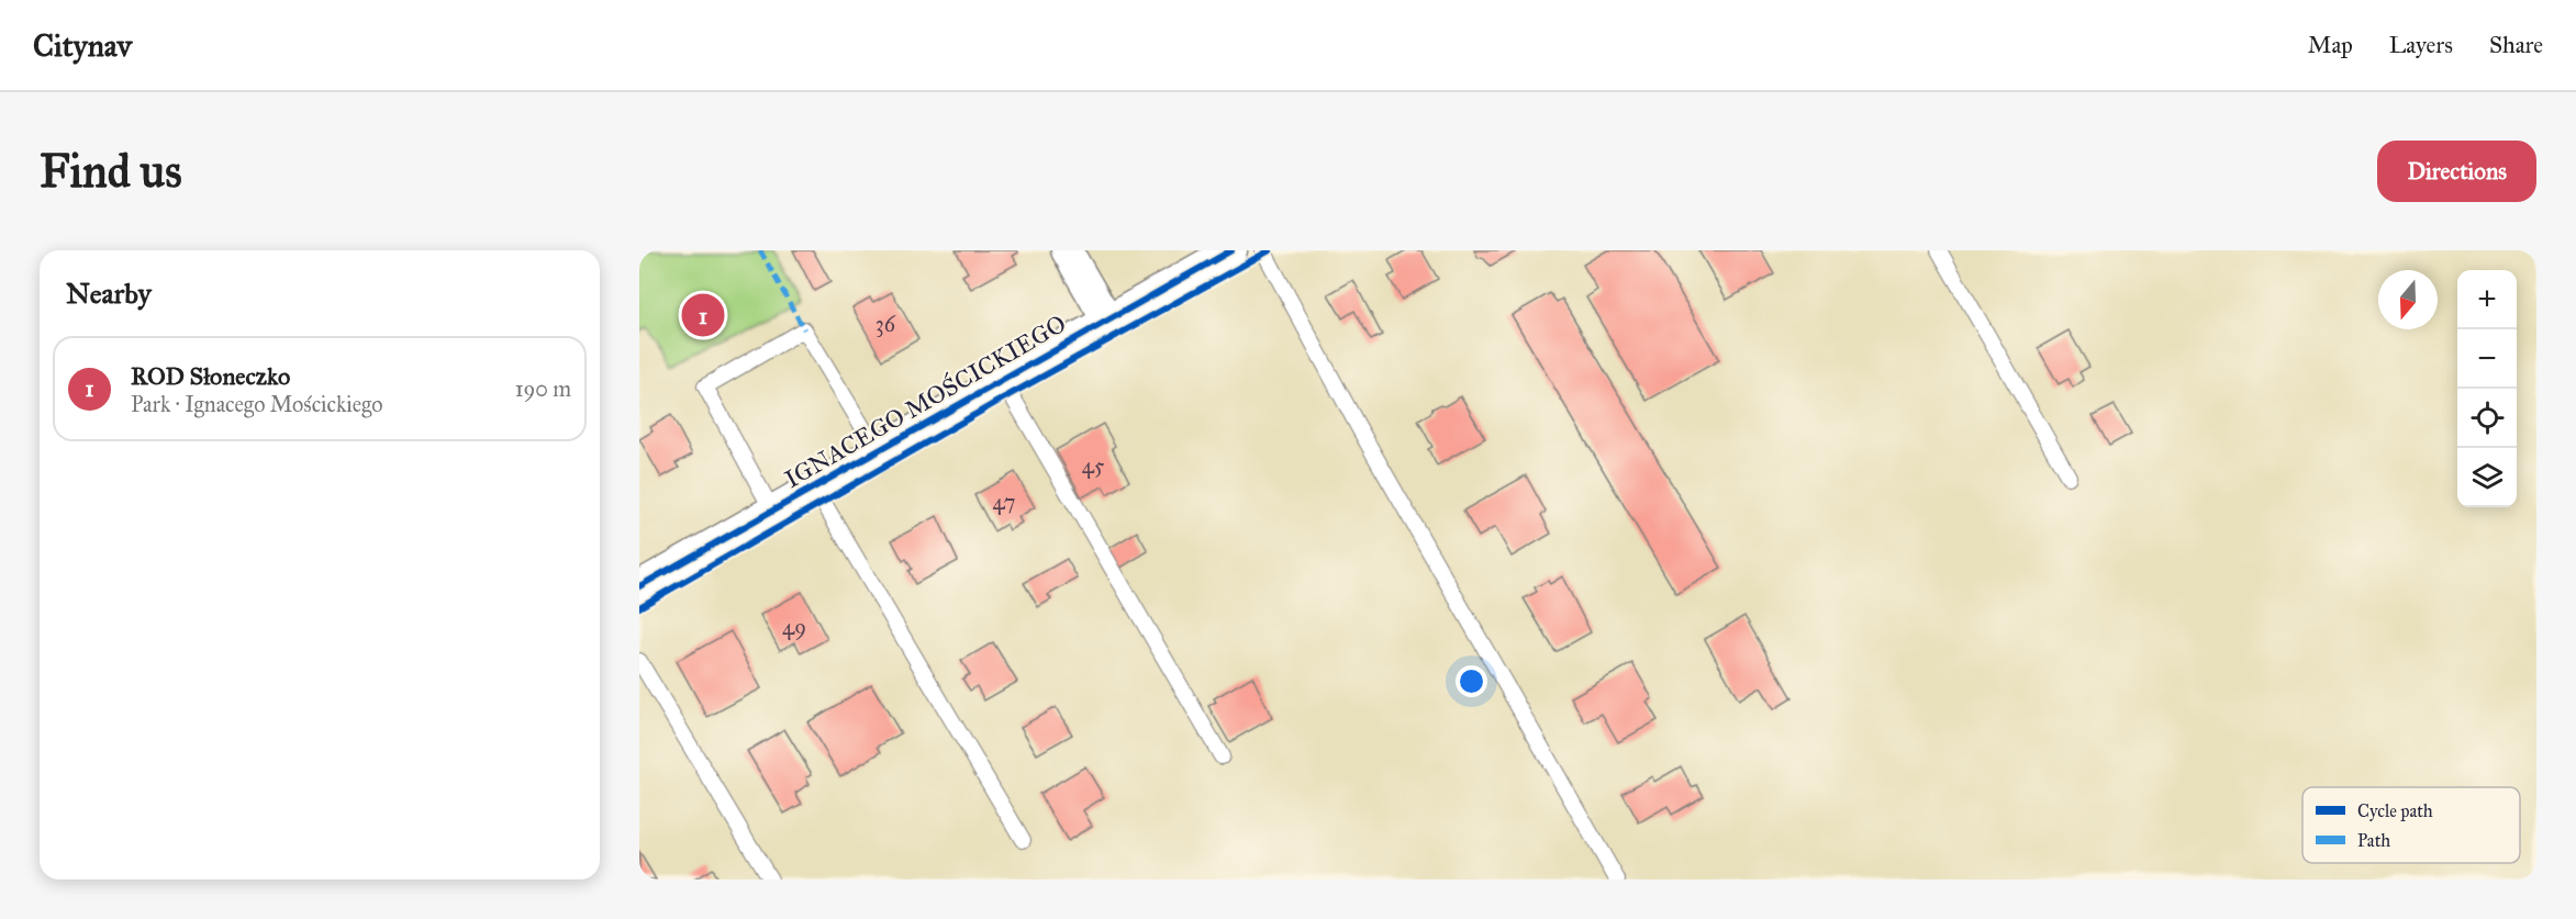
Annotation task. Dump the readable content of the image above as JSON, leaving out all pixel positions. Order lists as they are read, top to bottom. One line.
{"streets":{"street":["IGNACEGO MOŚCICKIEGO"]},"house_numbers":["36","45","47","49"],"legend":["Cycle path","Path"],"north":"bottom","page":{"header":"Citynav","nav":["Map","Layers","Share"],"buttons":"Directions","title":"Find us","heading":"Nearby","map_buttons":["+","−"],"pins":"1","list":[{"mark":"1","name":"ROD Słoneczko","note":"Park · Ignacego Mościckiego","value":"190 m"}]}}
